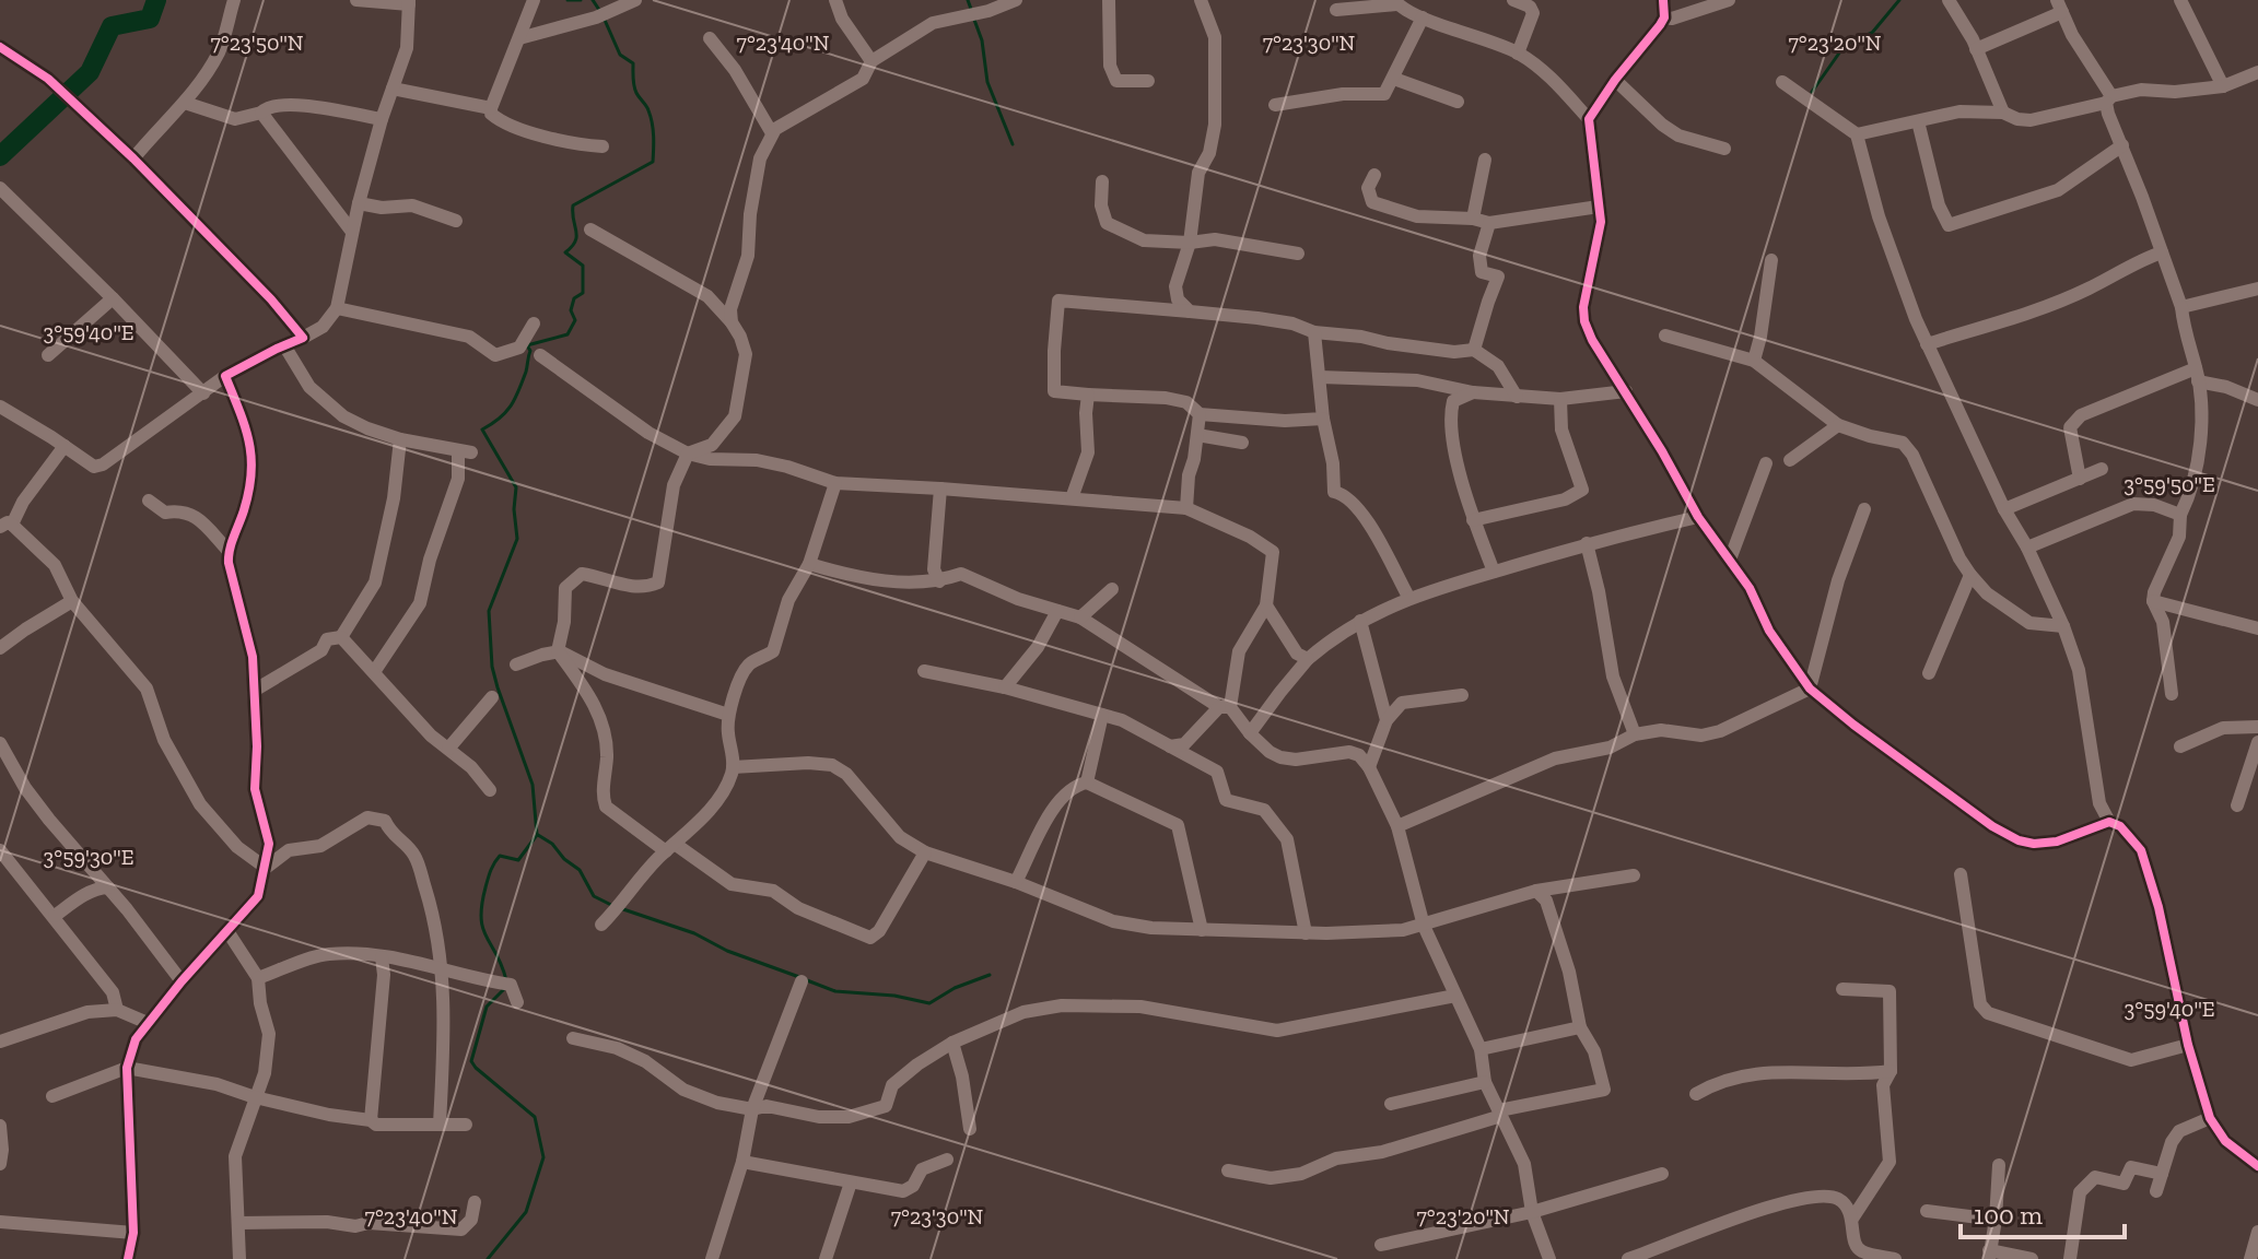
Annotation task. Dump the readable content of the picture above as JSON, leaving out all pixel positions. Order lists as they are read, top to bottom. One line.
{"scale_bar":"100 m","coordinates":["7°23'50\"N","7°23'40\"N","7°23'30\"N","7°23'20\"N","3°59'40\"E","3°59'50\"E","3°59'30\"E"]}
